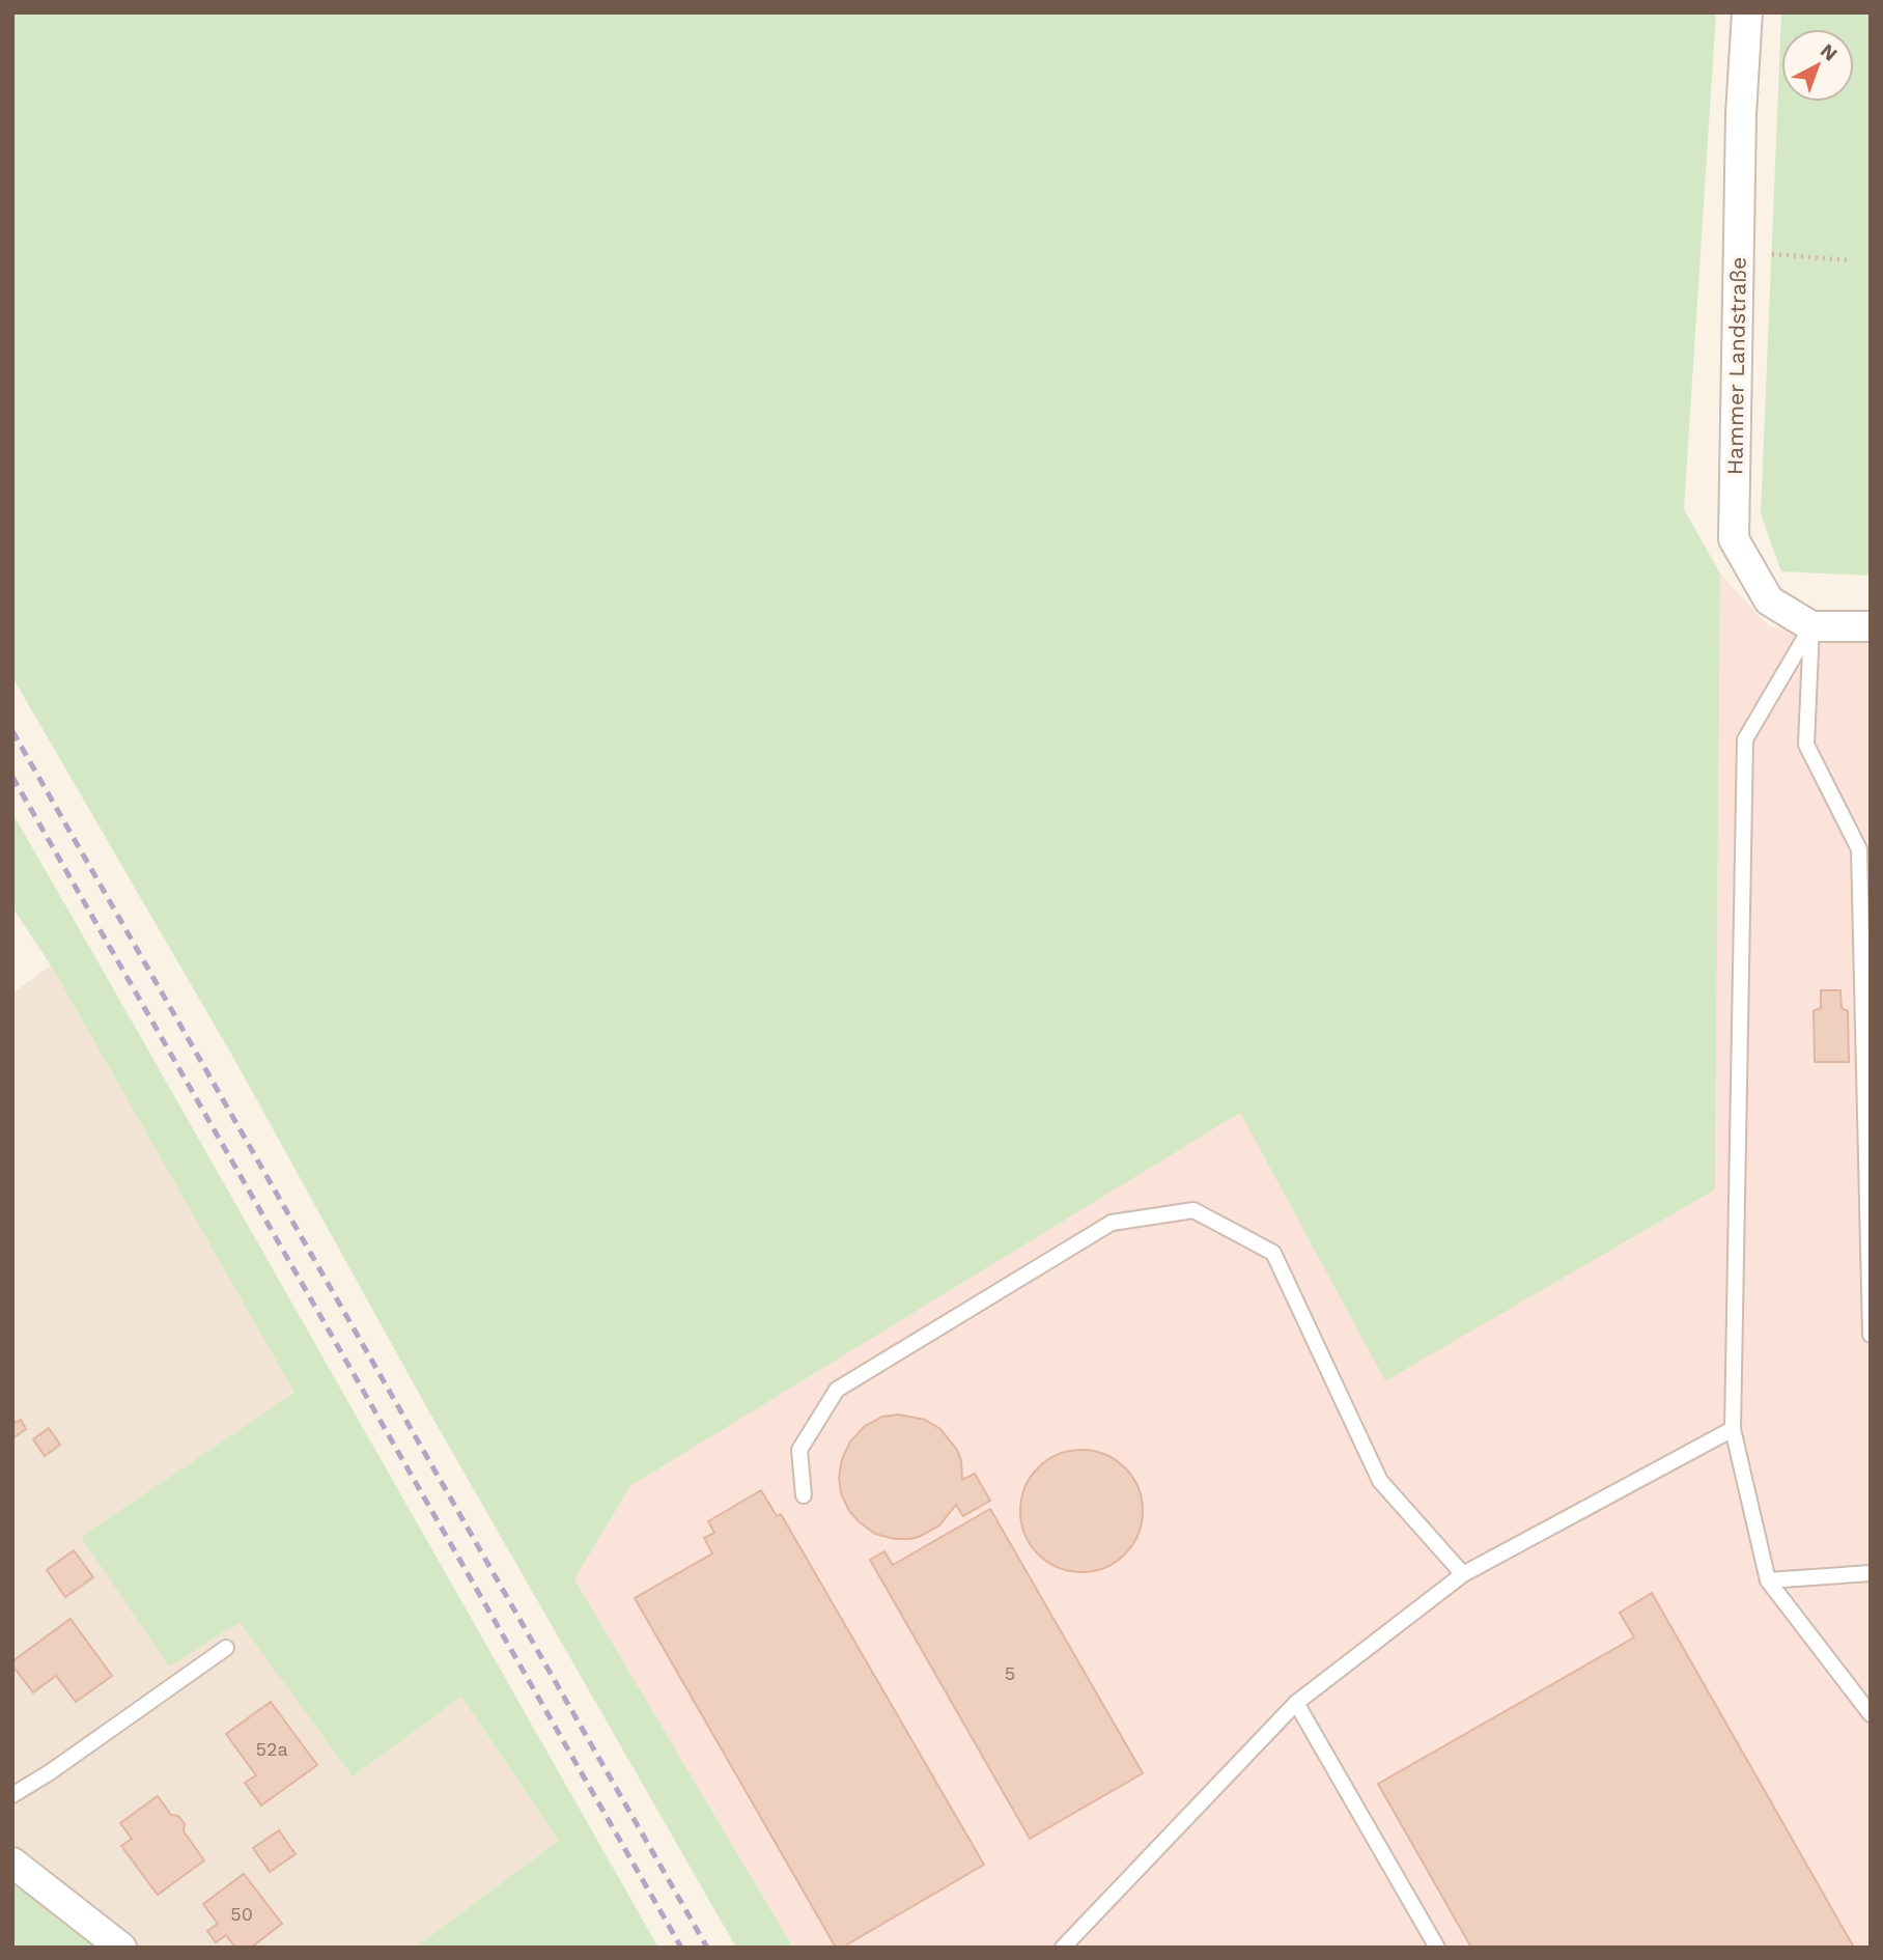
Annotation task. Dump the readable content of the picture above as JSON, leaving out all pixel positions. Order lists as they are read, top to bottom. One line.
{"streets":{"street":["Hammer Landstraße"]},"house_numbers":["5","52a","50"],"north":"top right"}
